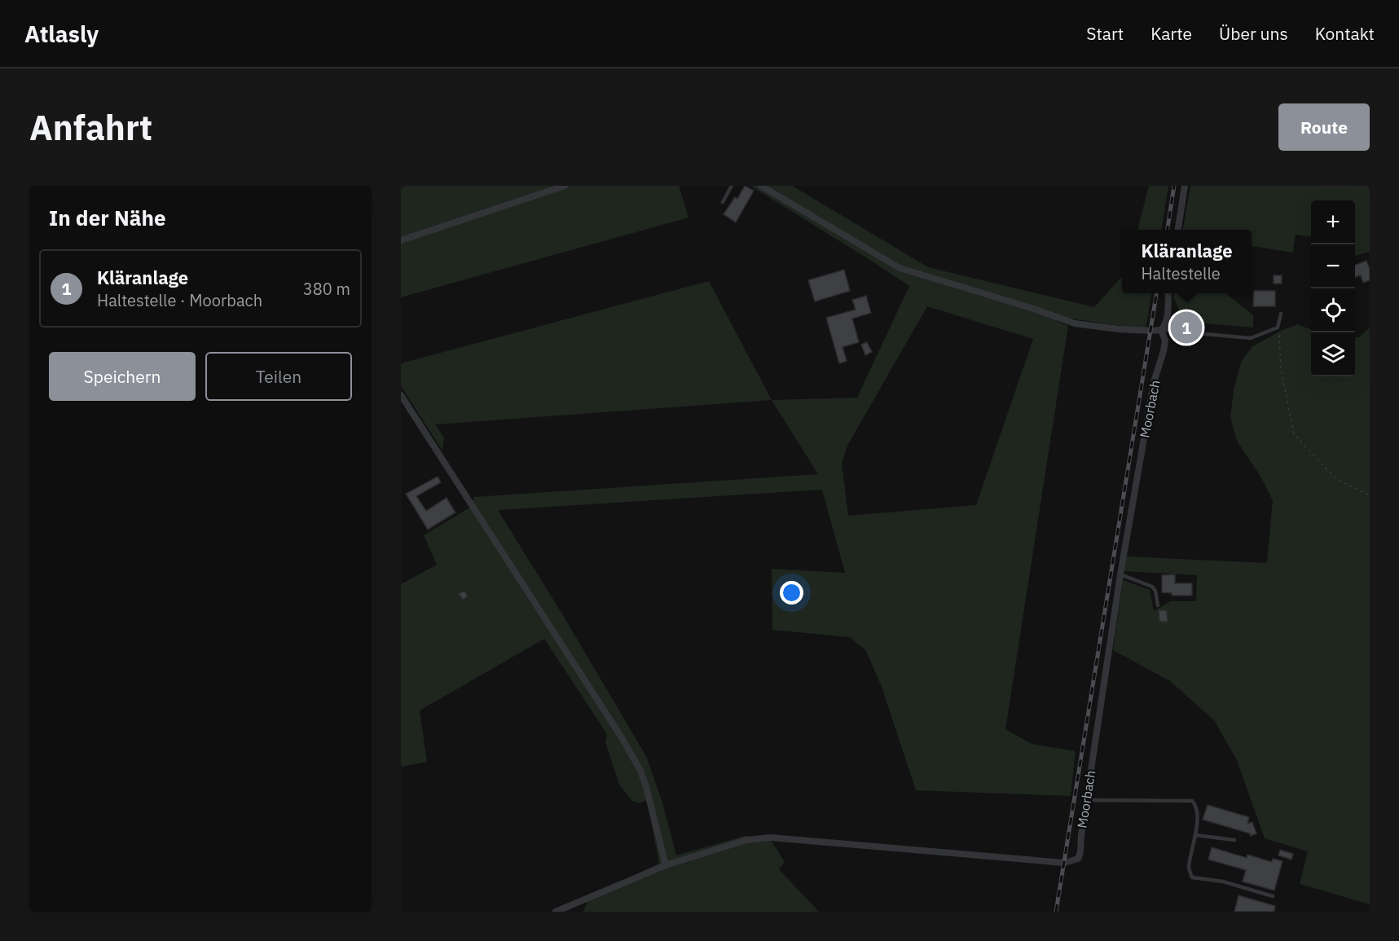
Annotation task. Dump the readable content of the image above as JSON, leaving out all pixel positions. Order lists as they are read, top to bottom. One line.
{"streets":{"street":["Moorbach"]},"page":{"header":"Atlasly","nav":["Start","Karte","Über uns","Kontakt"],"buttons":["Route",["Speichern","Teilen"]],"title":"Anfahrt","heading":"In der Nähe","map_buttons":["+","−"],"popup":["Kläranlage","Haltestelle"],"list":[{"mark":"1","name":"Kläranlage","note":"Haltestelle · Moorbach","value":"380 m"}],"pins":"1"}}
